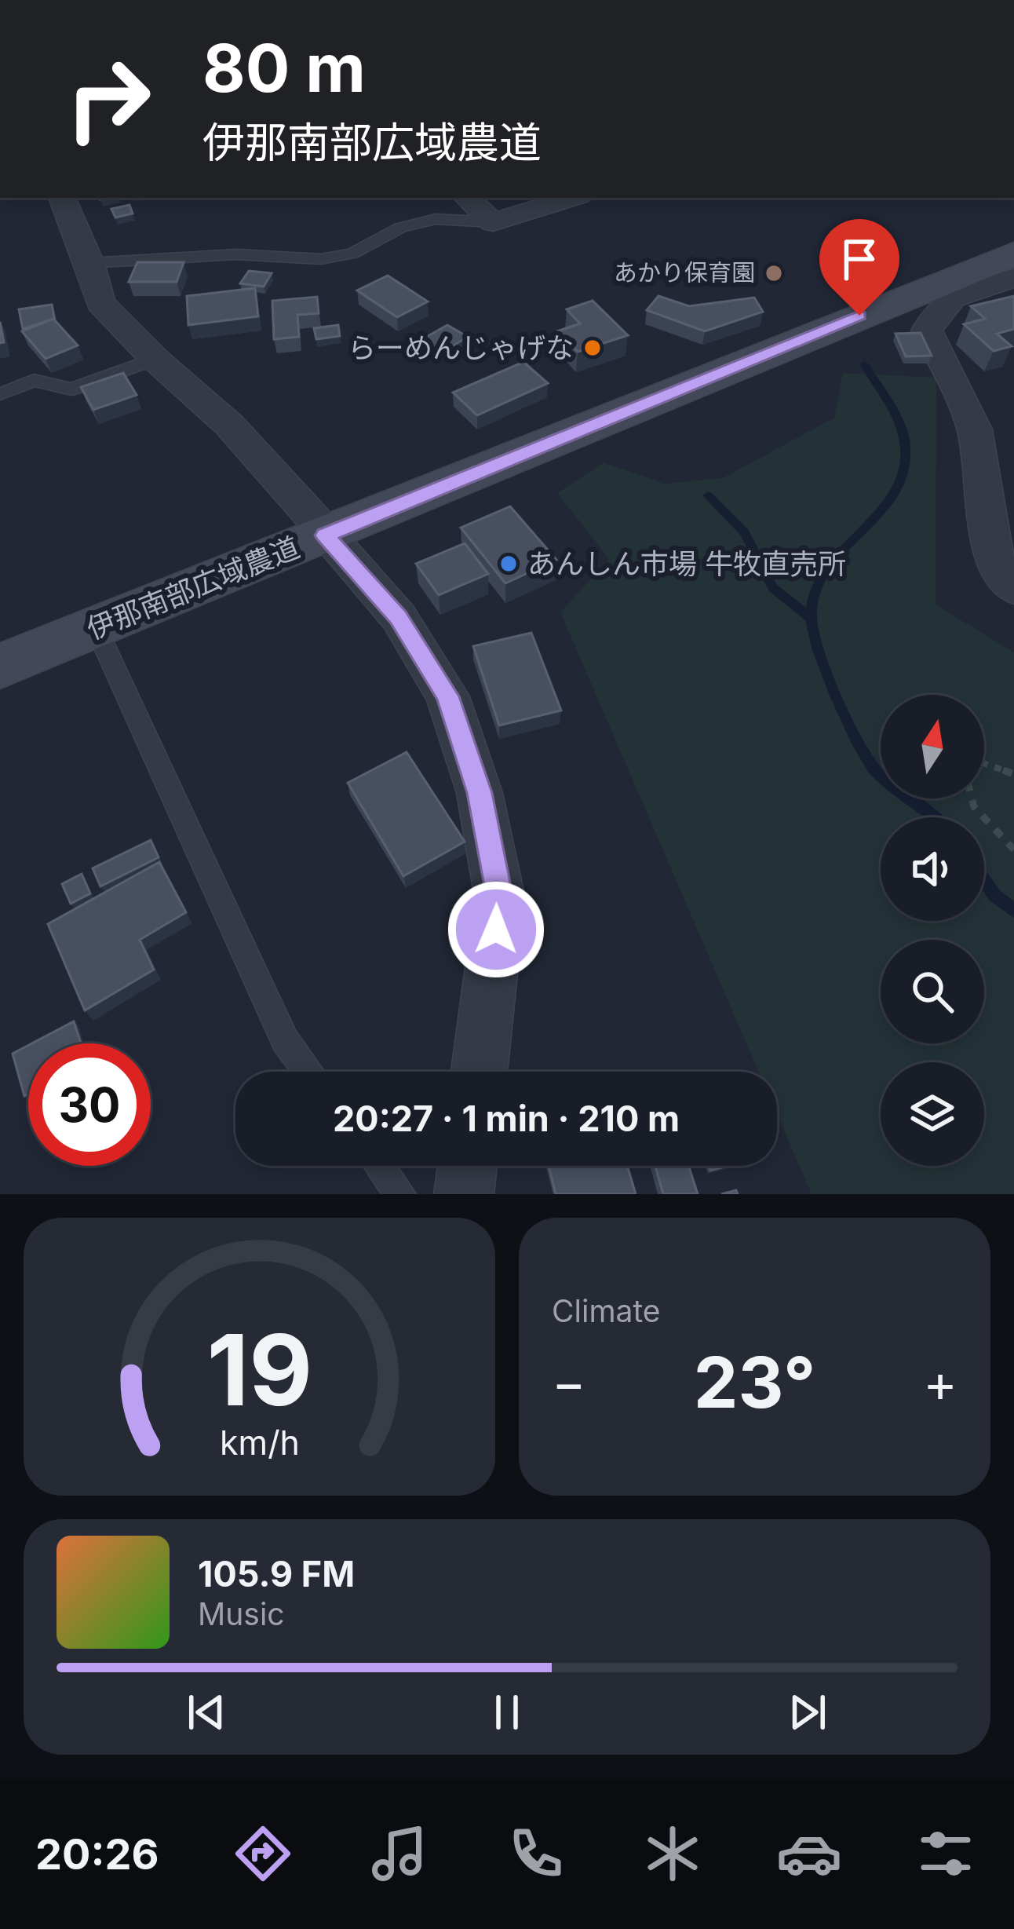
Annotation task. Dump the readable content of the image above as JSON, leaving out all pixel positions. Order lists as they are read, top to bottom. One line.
{"streets":{"street":["伊那南部広域農道"]},"places":["あかり保育園","らーめんじゃげな","あんしん市場 牛牧直売所"],"north":"top","page":{"turn":["80 m","伊那南部広域農道"],"limit":"30","trip":"20:27 · 1 min · 210 m","tile":"Climate","heat":["−","23°","+"],"song":["105.9 FM","Music"],"tabs":"20:26","gauge":["19","km/h"]}}
